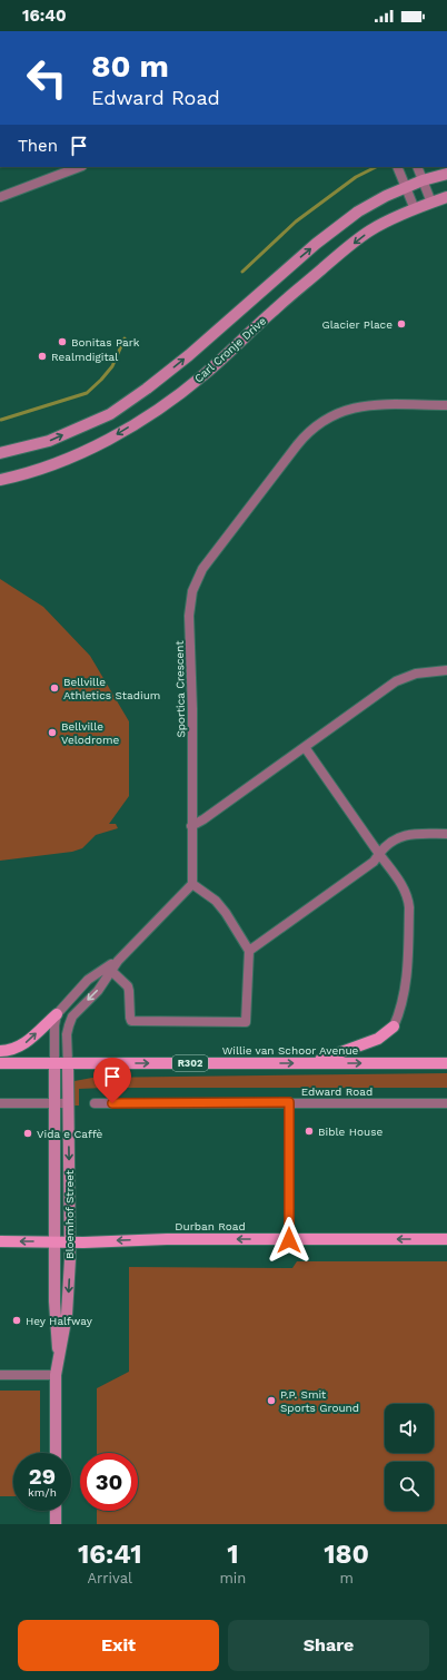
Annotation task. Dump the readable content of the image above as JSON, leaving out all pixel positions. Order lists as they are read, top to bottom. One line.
{"streets":{"main road":["Carl Cronje Drive","Willie van Schoor Avenue","R302","Bloemhof Street","Durban Road"],"street":["Sportica Crescent","Edward Road"]},"crossings":[["Willie van Schoor Avenue","Bloemhof Street"],["Bloemhof Street","Durban Road"]],"one_way":["Willie van Schoor Avenue","Durban Road"],"places":["Glacier Place","Bonitas Park","Realmdigital","Bellville Athletics Stadium","Bellville Velodrome","Bible House","Vida e Caffè","Hey Halfway","P.P. Smit Sports Ground"],"page":{"status":"16:40","turn":["80 m","Edward Road"],"then":"Then","speed":"29 km/h","limit":"30","eta":["16:41","Arrival","1","min","180","m"],"buttons":["Exit","Share"]}}
